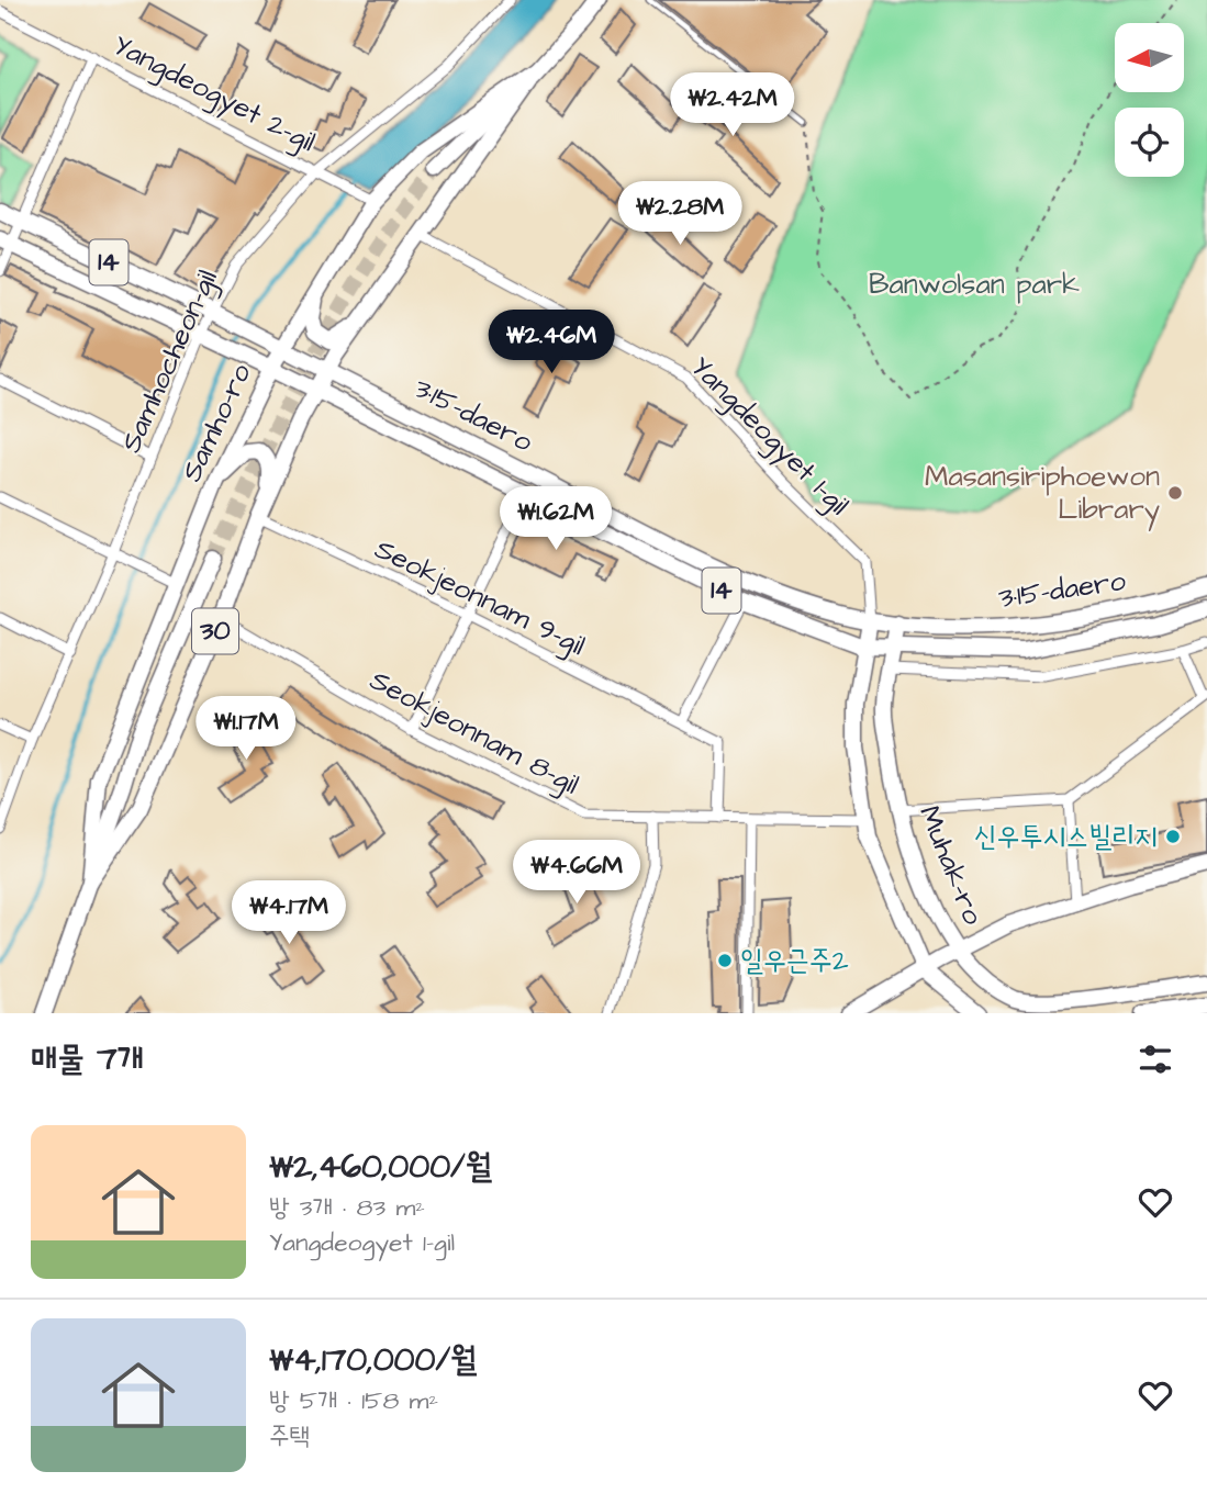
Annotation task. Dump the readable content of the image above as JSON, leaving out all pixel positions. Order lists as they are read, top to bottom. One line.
{"streets":{"main road":["14","3·15-daero","Samho-ro","30","Muhak-ro"],"street":["Yangdeogyet 2-gil","Samhocheon-gil","Yangdeogyet 1-gil","Seokjeonnam 9-gil","Seokjeonnam 8-gil"]},"crossings":[["Yangdeogyet 2-gil","Samhocheon-gil"],["Yangdeogyet 2-gil","Samho-ro"],["Samhocheon-gil","3·15-daero"],["3·15-daero","Samho-ro"],["3·15-daero","Yangdeogyet 1-gil"],["3·15-daero","Muhak-ro"],["Samho-ro","Yangdeogyet 1-gil"],["Samho-ro","Seokjeonnam 9-gil"],["Samho-ro","Seokjeonnam 8-gil"],["Seokjeonnam 9-gil","Seokjeonnam 8-gil"]],"parks":["Banwolsan park"],"places":["Masansiriphoewon Library","신우투시스빌리지","일우근주2"],"north":"left","page":{"price":["₩2.42M","₩2.28M","₩2.46M","₩1.62M","₩1.17M","₩4.66M","₩4.17M"],"heading":"매물 7개","list":[{"name":"₩2,460,000/월","note":"방 3개 · 83 m² · Yangdeogyet 1-gil"},{"name":"₩4,170,000/월","note":"방 5개 · 158 m² · 주택"}]}}
